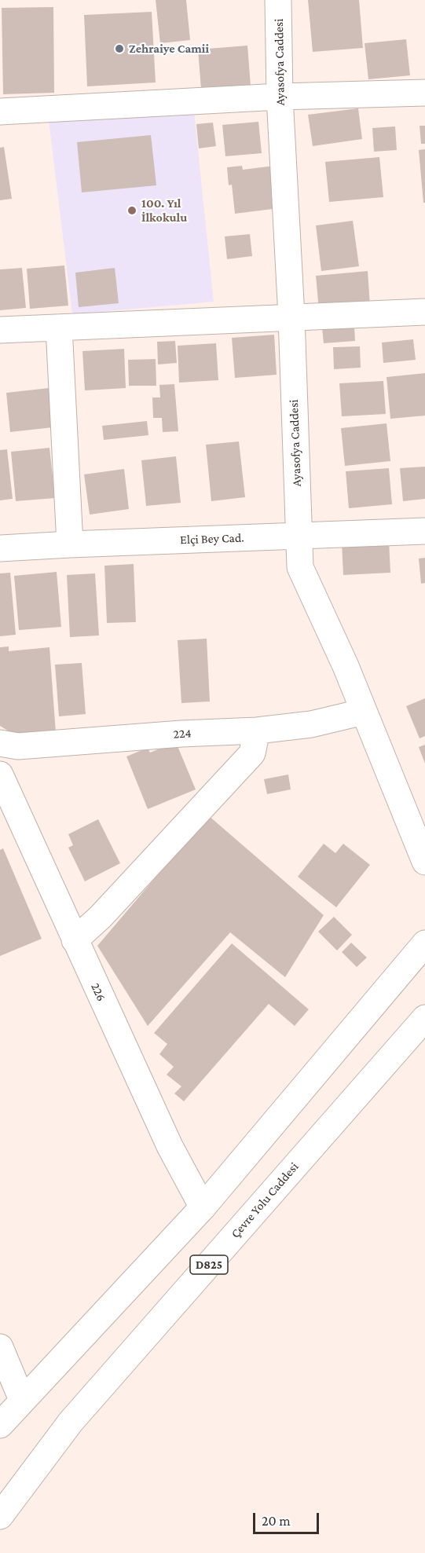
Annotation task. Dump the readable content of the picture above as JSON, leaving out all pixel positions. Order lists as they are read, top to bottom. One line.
{"streets":{"main road":["Ayasofya Caddesi","Elçi Bey Cad.","224","226","Çevre Yolu Caddesi","D825"]},"crossings":[["Ayasofya Caddesi","Elçi Bey Cad."],["Ayasofya Caddesi","224"]],"places":["Zehraiye Camii","100. Yıl İlkokulu"],"scale_bar":"20 m"}
